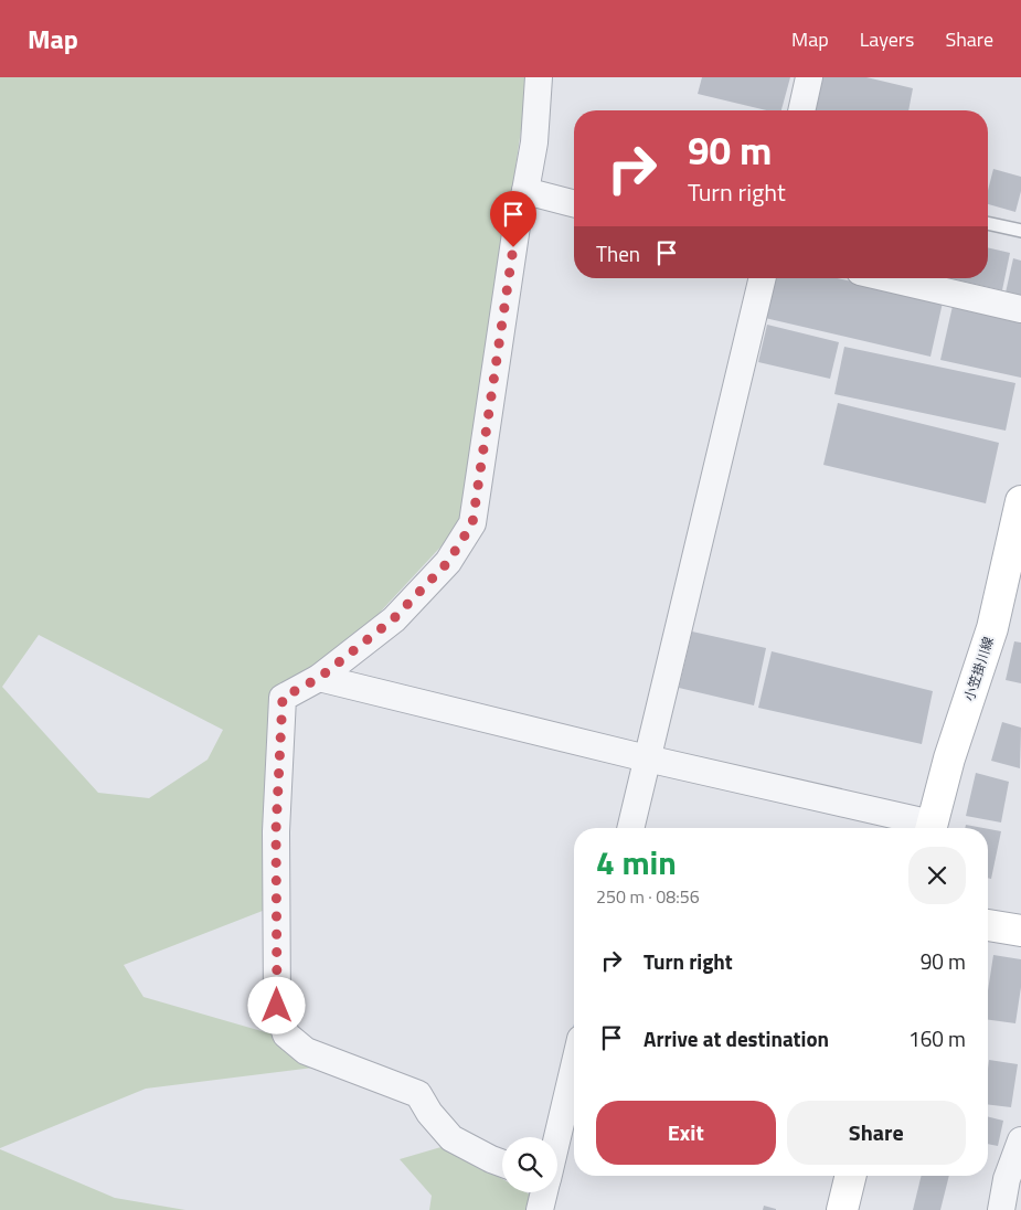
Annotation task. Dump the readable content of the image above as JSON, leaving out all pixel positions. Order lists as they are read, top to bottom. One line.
{"streets":{"main road":["小笠掛川線"]},"page":{"header":"Map","nav":["Map","Layers","Share"],"turn":["90 m","Turn right"],"then":"Then","heading":["4 min","250 m · 08:56"],"list":[{"name":"Turn right","value":"90 m"},{"name":"Arrive at destination","value":"160 m"}],"buttons":["Exit","Share"]}}
